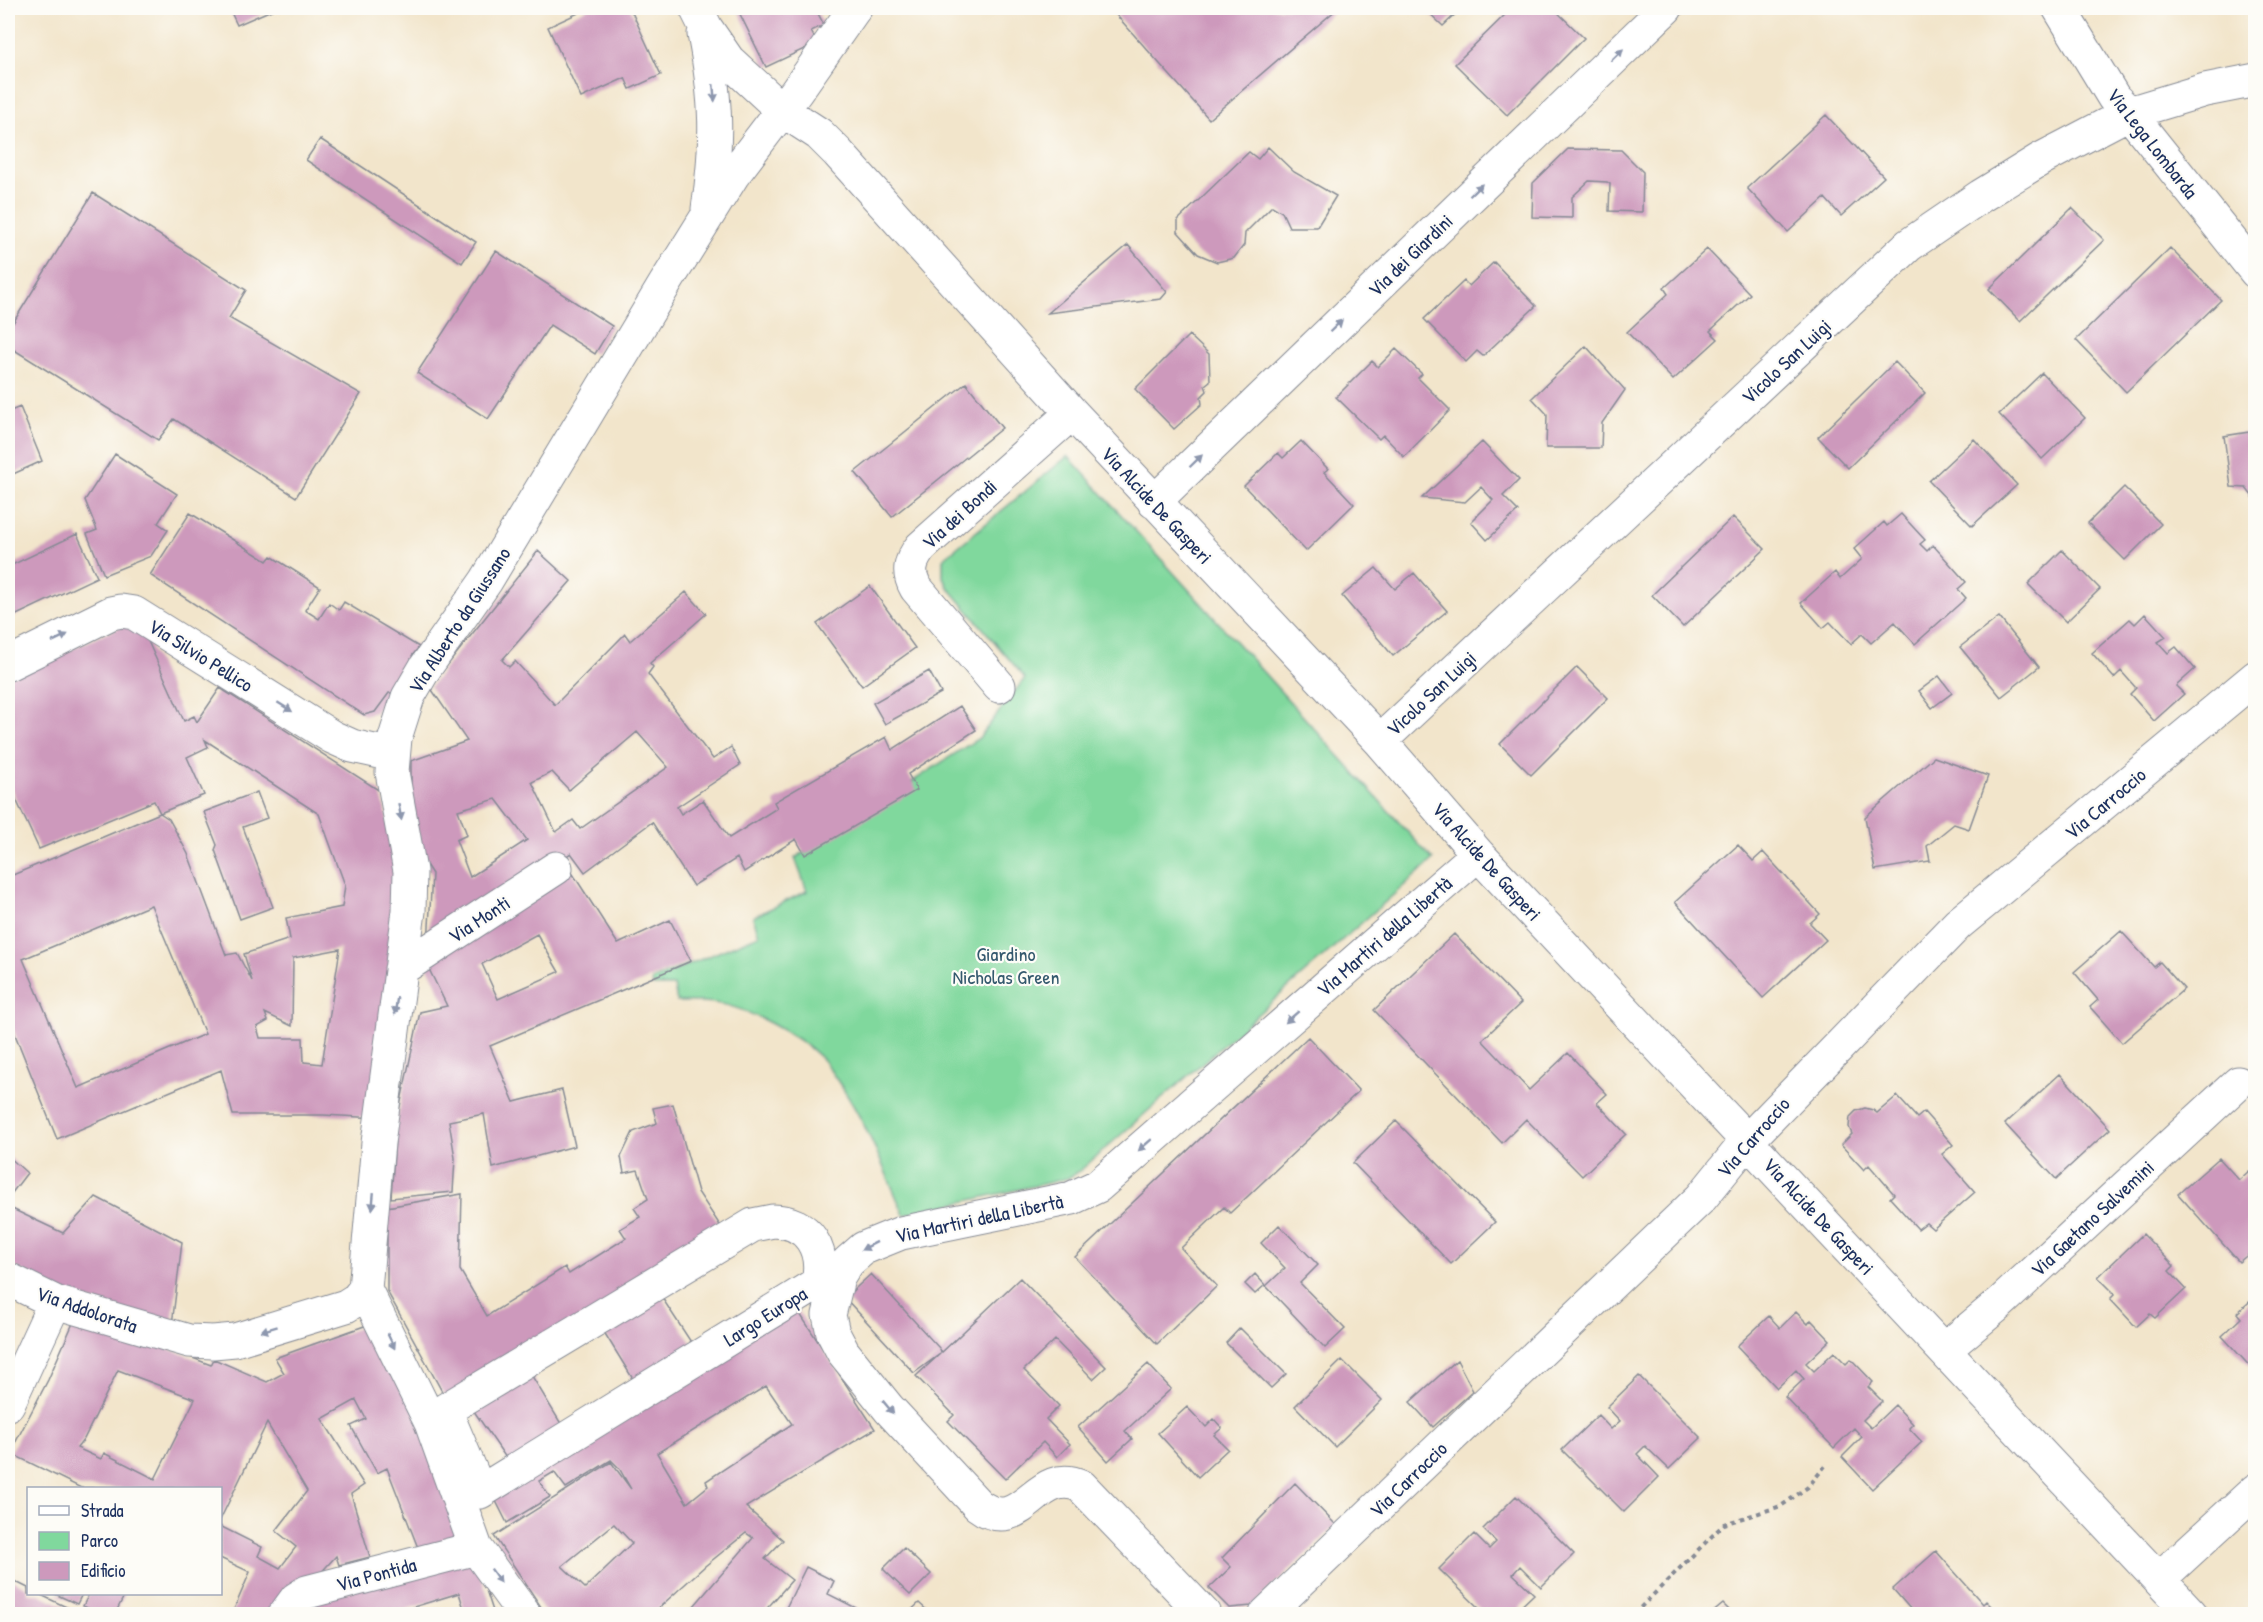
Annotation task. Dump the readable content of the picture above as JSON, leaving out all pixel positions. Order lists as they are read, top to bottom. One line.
{"streets":{"street":["Via Lega Lombarda","Via dei Giardini","Vicolo San Luigi","Via Alcide De Gasperi","Via dei Bondi","Via Alberto da Giussano","Via Silvio Pellico","Via Carroccio","Via Monti","Via Martiri della Libertà","Via Gaetano Salvemini","Via Addolorata","Largo Europa","Via Pontida"]},"crossings":[["Via Lega Lombarda","Vicolo San Luigi"],["Via dei Giardini","Via Alcide De Gasperi"],["Vicolo San Luigi","Via Alcide De Gasperi"],["Via Alcide De Gasperi","Via dei Bondi"],["Via Alcide De Gasperi","Via Alberto da Giussano"],["Via Alcide De Gasperi","Via Carroccio"],["Via Alcide De Gasperi","Via Martiri della Libertà"],["Via Alcide De Gasperi","Via Gaetano Salvemini"],["Via Alberto da Giussano","Via Silvio Pellico"],["Via Alberto da Giussano","Via Monti"],["Via Alberto da Giussano","Via Addolorata"]],"one_way":["Via dei Giardini","Via Alberto da Giussano","Via Silvio Pellico","Via Addolorata"],"parks":["Giardino Nicholas Green"],"legend":["Strada","Parco","Edificio"]}
